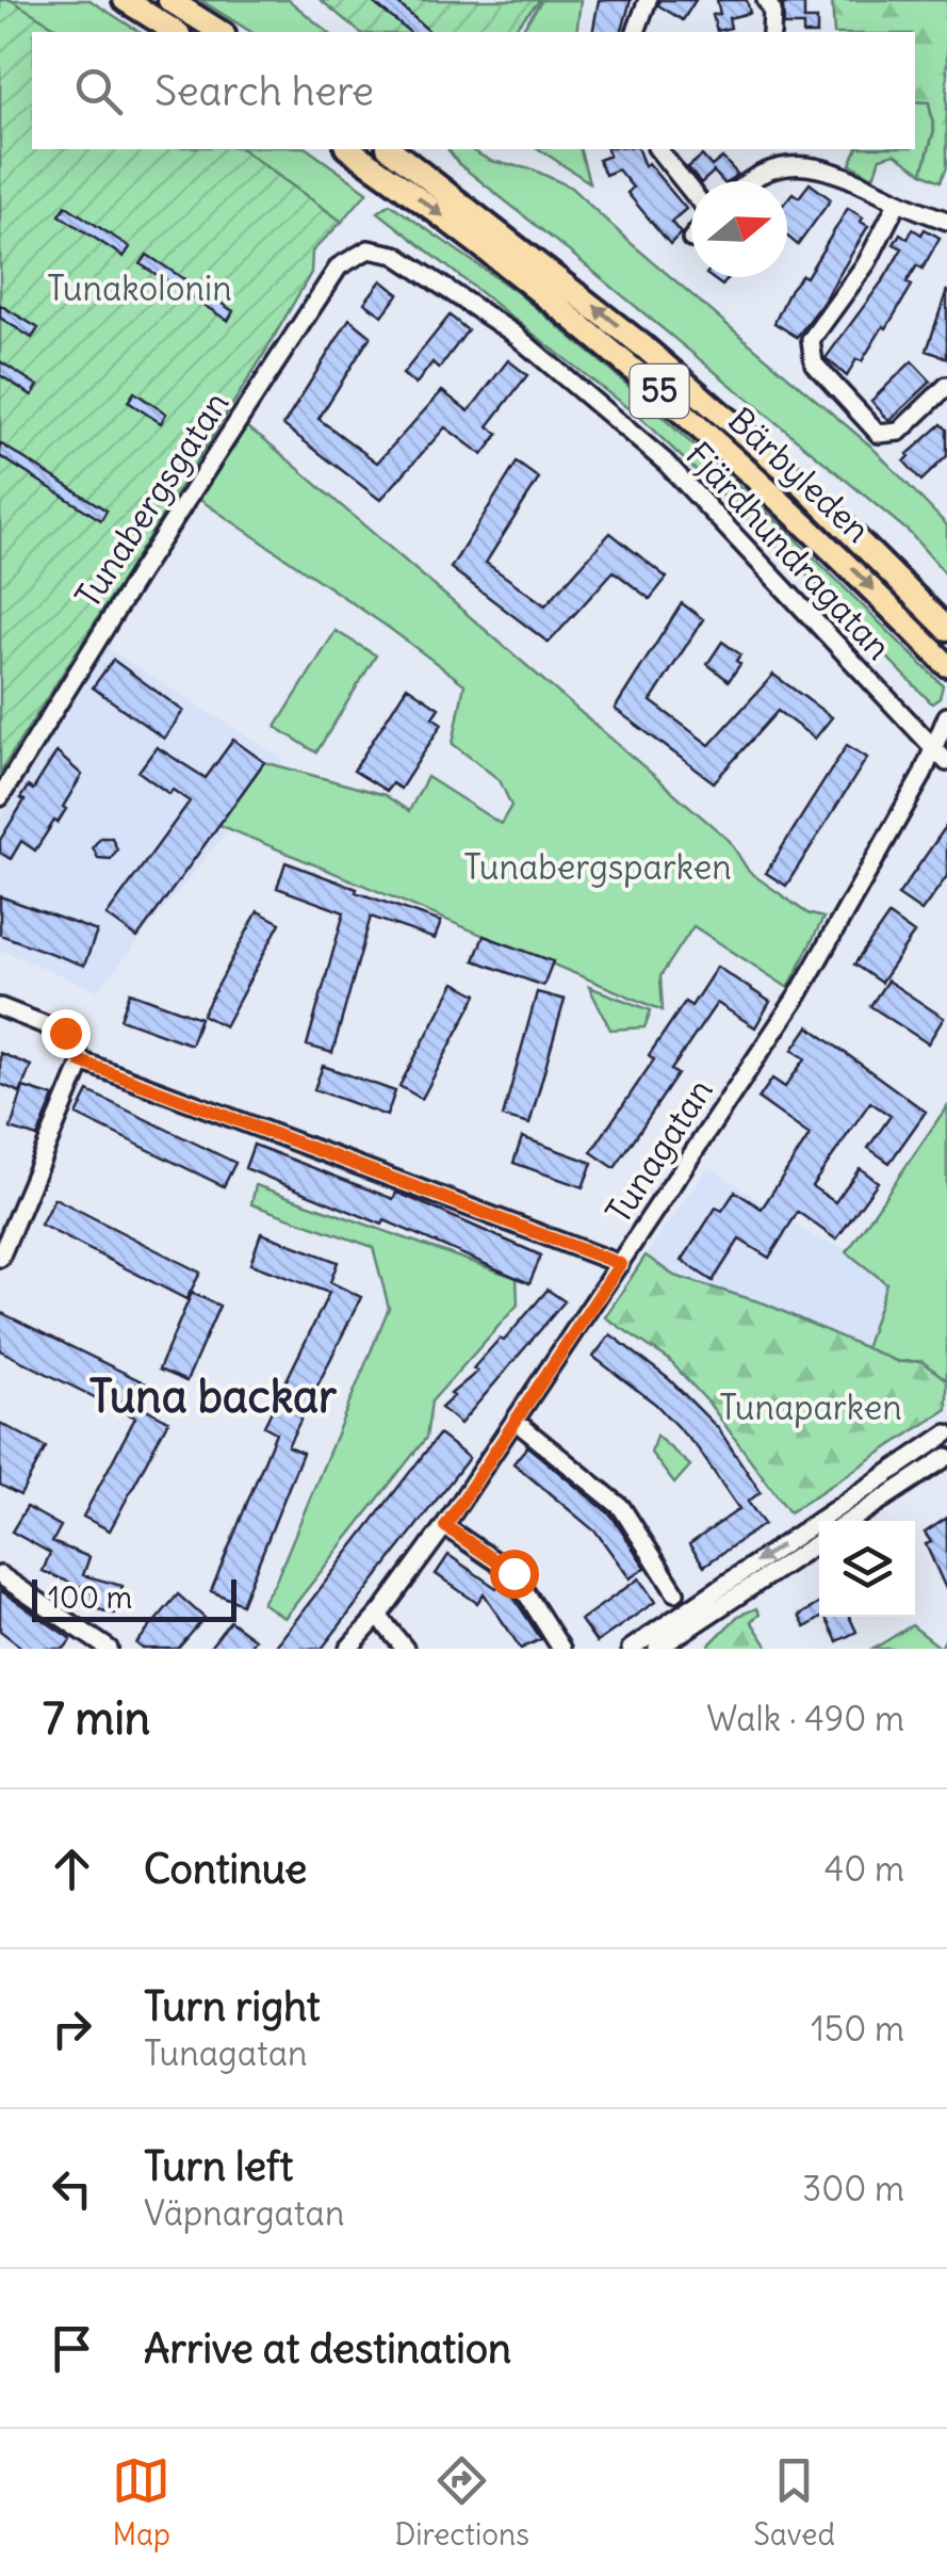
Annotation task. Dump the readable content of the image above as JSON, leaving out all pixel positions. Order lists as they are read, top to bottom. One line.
{"streets":{"main road":["55","Bärbyleden"],"street":["Tunabergsgatan","Fjärdhundragatan","Tunagatan"]},"crossings":[["Tunabergsgatan","Fjärdhundragatan"],["Fjärdhundragatan","Tunagatan"]],"districts":["Tuna backar"],"parks":["Tunakolonin","Tunabergsparken","Tunaparken"],"scale_bar":"100 m","north":"right","page":{"search":"Search here","scale":"100 m","heading":["7 min","Walk · 490 m"],"list":[["Continue","40 m"],["Turn right","Tunagatan","150 m"],["Turn left","Väpnargatan","300 m"],"Arrive at destination"],"nav":["Map","Directions","Saved"]}}
